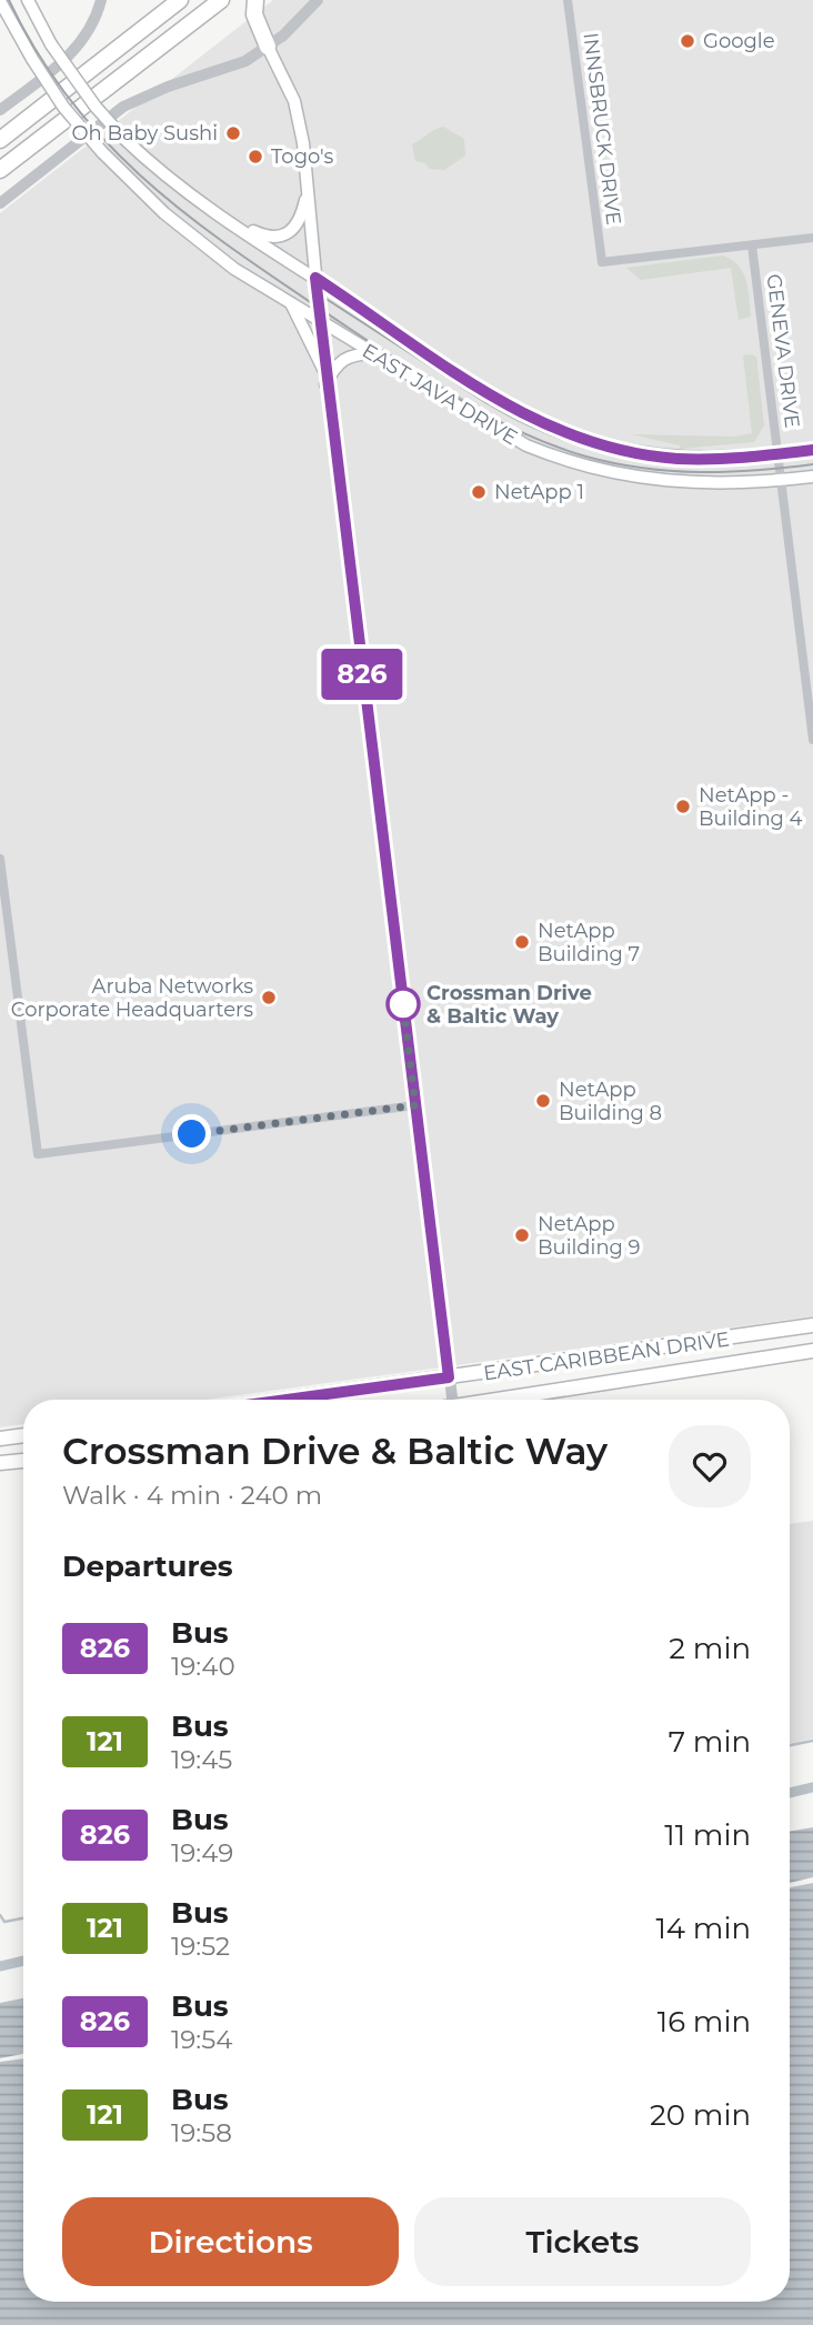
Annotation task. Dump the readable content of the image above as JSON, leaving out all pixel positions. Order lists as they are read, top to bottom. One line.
{"streets":{"main road":["EAST JAVA DRIVE","EAST CARIBBEAN DRIVE"],"street":["INNSBRUCK DRIVE","GENEVA DRIVE"]},"crossings":[["INNSBRUCK DRIVE","GENEVA DRIVE"],["GENEVA DRIVE","EAST JAVA DRIVE"]],"places":["Google","Oh Baby Sushi","Togo's","NetApp 1","NetApp - Building 4","NetApp Building 7","Aruba Networks Corporate Headquarters","Crossman Drive & Baltic Way","NetApp Building 8","NetApp Building 9"],"lines":["bus line 826"],"page":{"on_map":"826","heading":[["Crossman Drive & Baltic Way","Walk · 4 min · 240 m"],"Departures"],"list":[{"mark":"826","name":"Bus","note":"19:40","value":"2 min"},{"mark":"121","name":"Bus","note":"19:45","value":"7 min"},{"mark":"826","name":"Bus","note":"19:49","value":"11 min"},{"mark":"121","name":"Bus","note":"19:52","value":"14 min"},{"mark":"826","name":"Bus","note":"19:54","value":"16 min"},{"mark":"121","name":"Bus","note":"19:58","value":"20 min"}],"buttons":["Directions","Tickets"]}}
